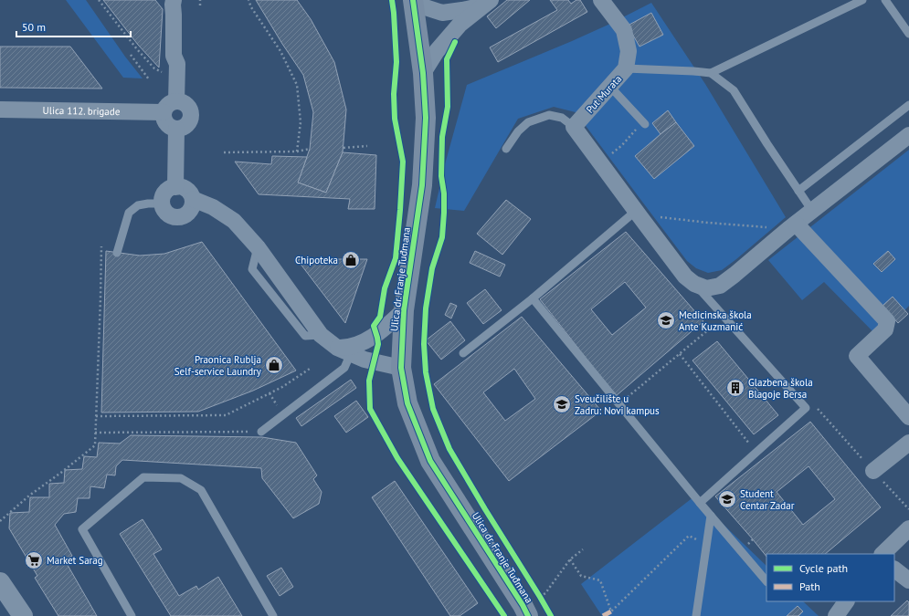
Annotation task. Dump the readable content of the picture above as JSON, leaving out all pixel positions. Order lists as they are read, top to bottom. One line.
{"streets":{"main road":["Ulica dr. Franje Tuđmana"],"street":["Put Murata","Ulica 112. brigade"]},"places":{"shop":["Chipoteka","Praonica Rublja Self-service Laundry"],"school or university":["Medicinska škola Ante Kuzmanić","Sveučilište u Zadru: Novi kampus","Student Centar Zadar"],"building":["Glazbena škola Blagoje Bersa"],"supermarket":["Market Sarag"]},"legend":["Cycle path","Path"],"scale_bar":"50 m"}
